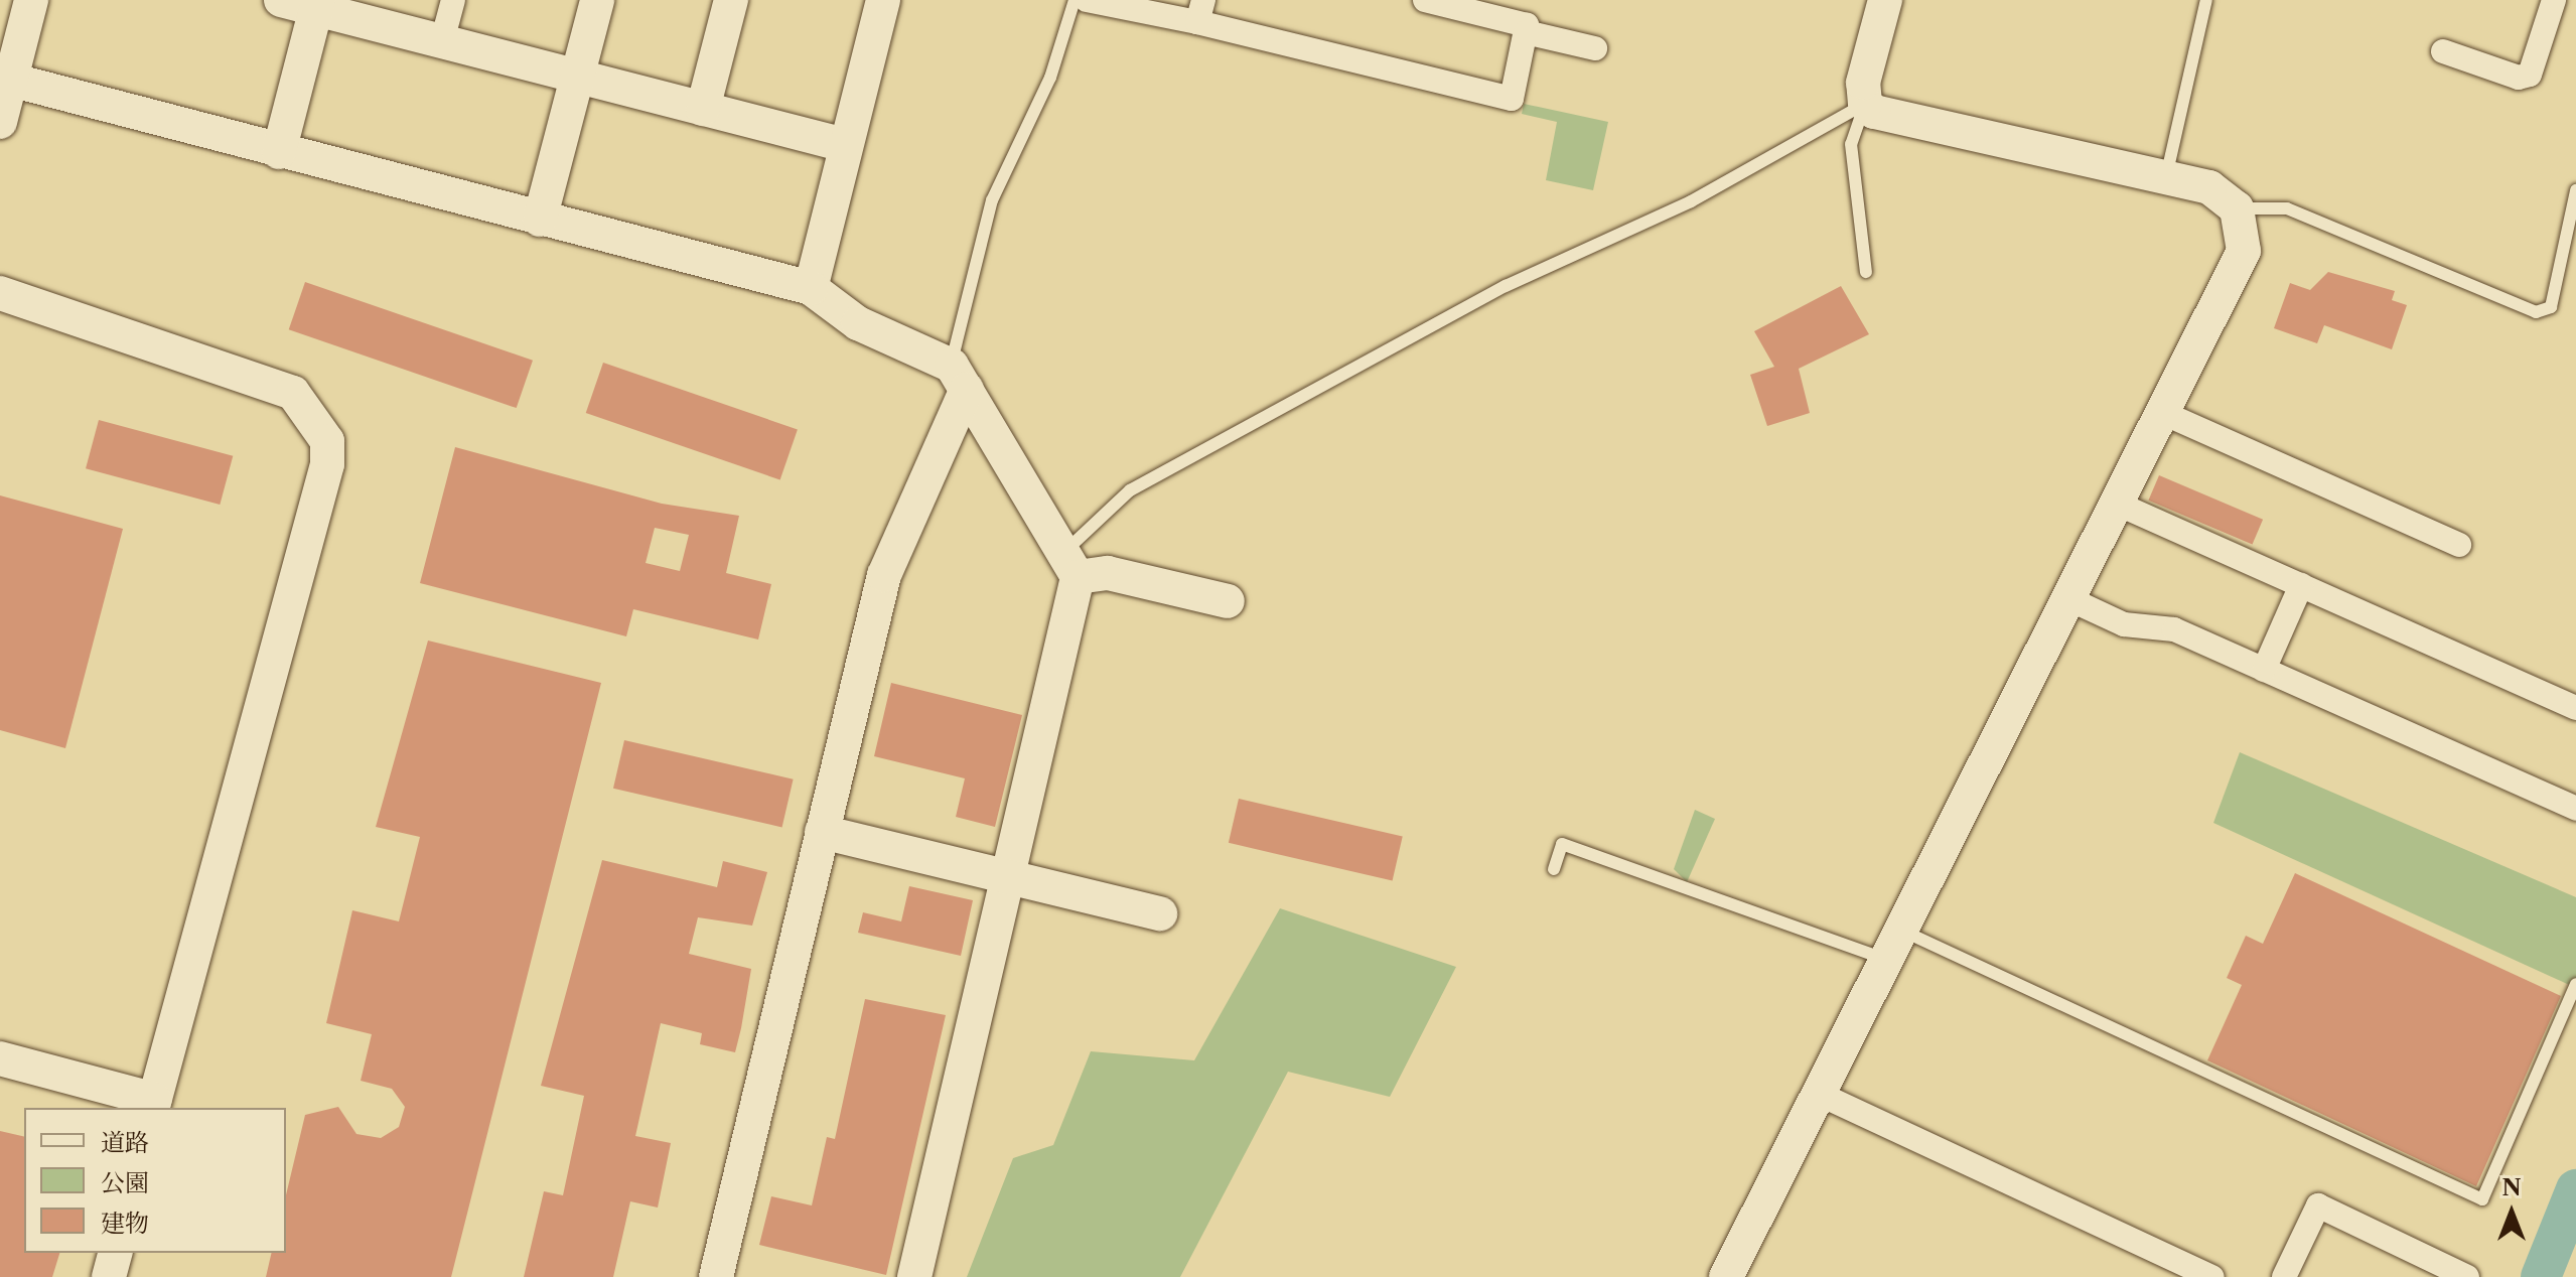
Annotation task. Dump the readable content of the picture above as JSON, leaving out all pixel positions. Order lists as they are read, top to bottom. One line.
{"legend":["道路","公園","建物"],"north":"top"}
